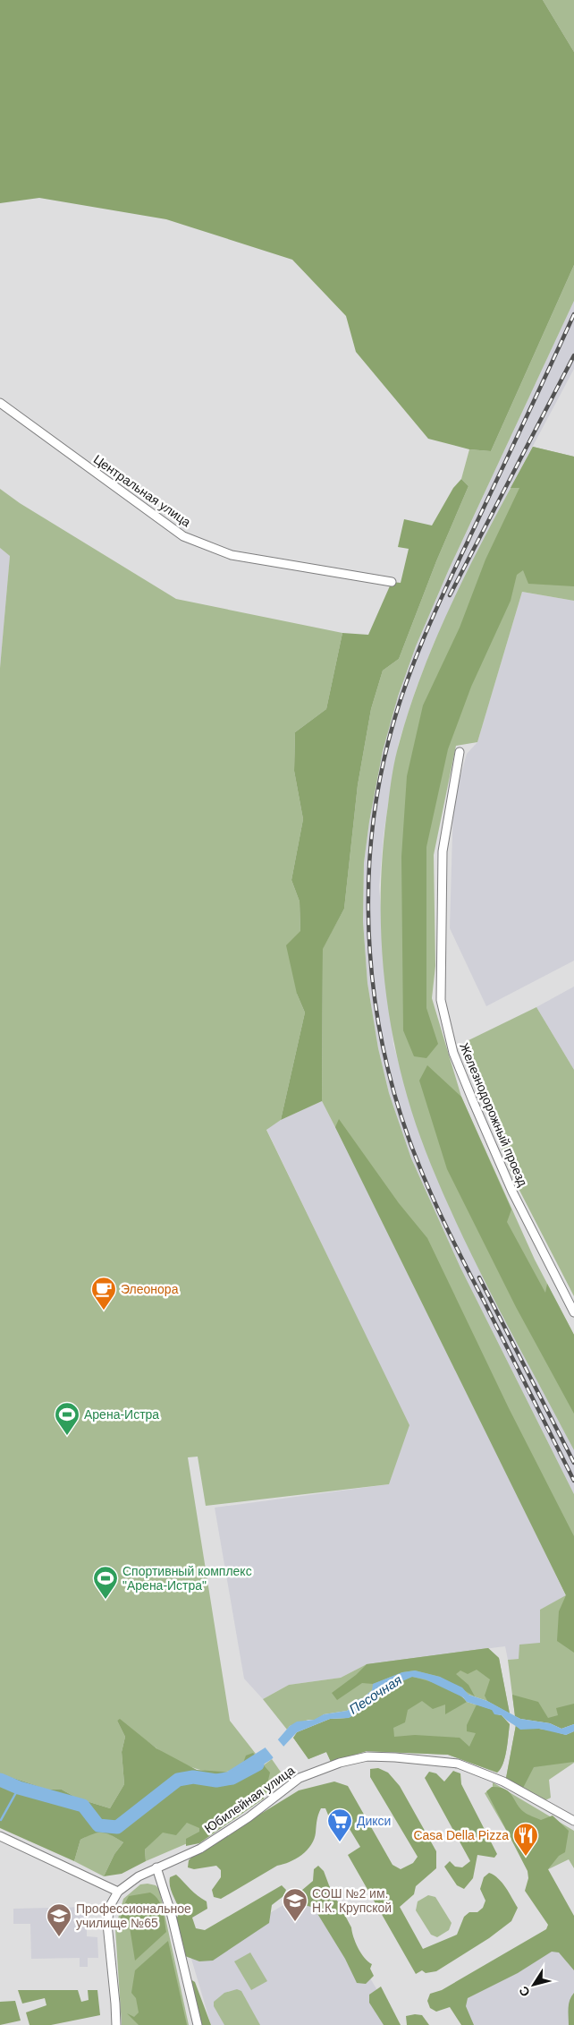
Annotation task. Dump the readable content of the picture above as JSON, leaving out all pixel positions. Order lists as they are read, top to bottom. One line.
{"streets":{"street":["Центральная улица","Железнодорожный проезд","Юбилейная улица"]},"water":["Песочная"],"places":{"cafe":["Элеонора"],"sports":["Арена-Истра","Спортивный комплекс \"Арена-Истра\""],"supermarket":["Дикси"],"restaurant":["Casa Della Pizza"],"school or university":["СОШ №2 им. Н.К. Крупской","Профессиональное училище №65"]},"north":"bottom left"}
